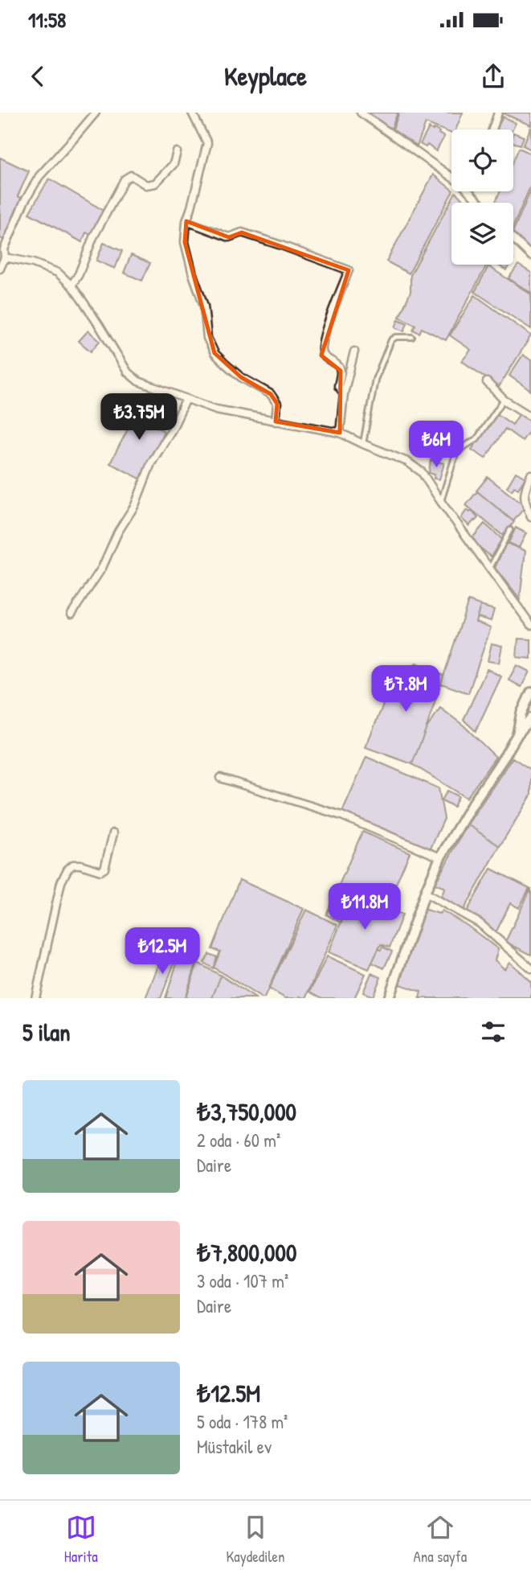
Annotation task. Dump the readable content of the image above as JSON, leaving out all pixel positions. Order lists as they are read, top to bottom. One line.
{"page":{"status":"11:58","header":"Keyplace","price":["₺3.75M","₺6M","₺7.8M","₺11.8M","₺12.5M"],"heading":"5 ilan","list":[{"name":"₺3,750,000","note":"2 oda · 60 m² · Daire"},{"name":"₺7,800,000","note":"3 oda · 107 m² · Daire"},{"name":"₺12.5M","note":"5 oda · 178 m² · Müstakil ev"}],"tabs":["Harita","Kaydedilen","Ana sayfa"]}}
